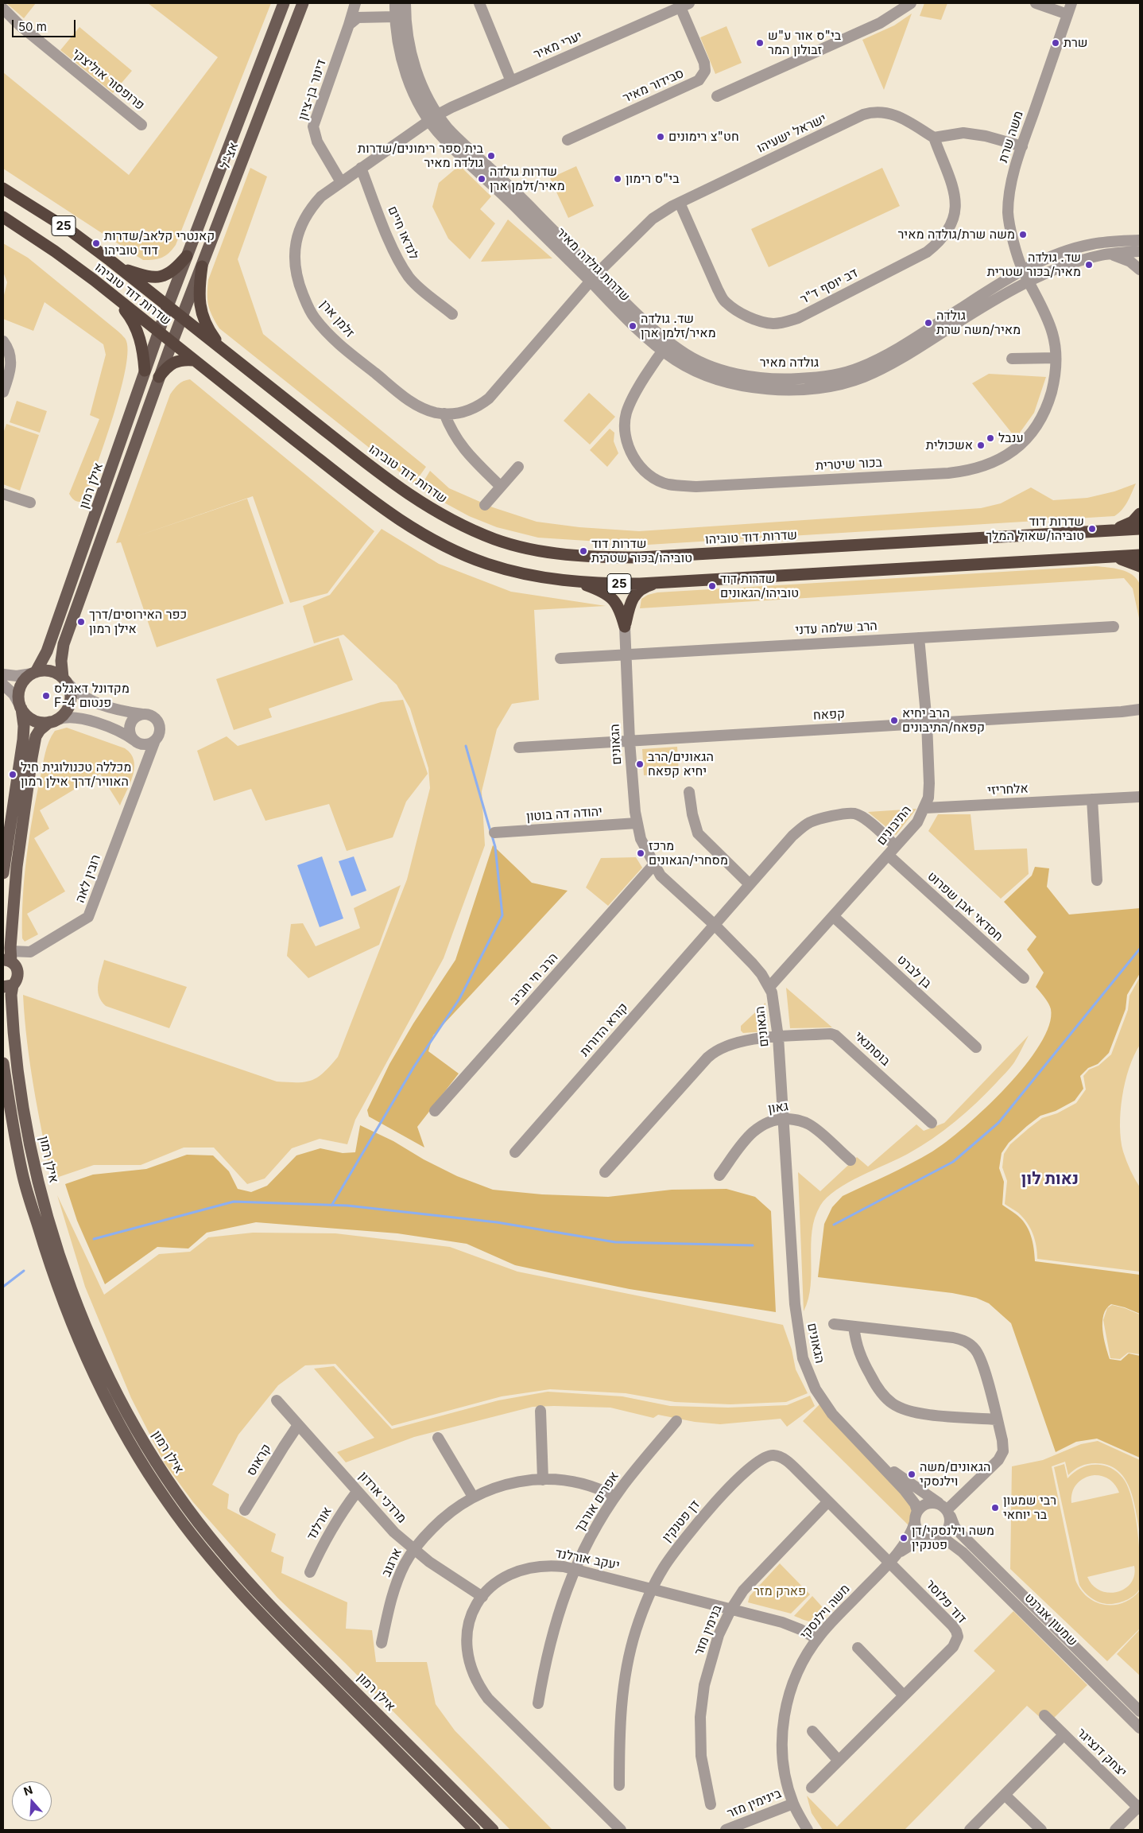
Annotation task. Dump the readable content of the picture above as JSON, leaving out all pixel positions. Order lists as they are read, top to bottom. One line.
{"streets":{"highway":["25","שדרות דוד טוביהו"],"main road":["אצ\"ל","אילן רמון"],"street":["יערי מאיר","פרופסור אוליצקי","סבידור מאיר","דינור בן-ציון","ישראל ישעיהו","משה שרת","לנדאו חיים","דב יוסף ד\"ר","זלמן ארן","גולדה מאיר","בכור שיטרית","הרב שלמה עדני","קפאח","הגאונים","אלחריזי","יהודה דה בוטון","התיבונים","רובין לאה","חסדאי אבן שפרוט","בן לברט","הרב חי חביב","קורא הדורות","בוסתנאי","גאון","קראוס","מרדכי ארדון","אפרים אורבך","דן פטנקין","אורלנד","יעקב אורלנד","ארגוב","דוד פלוסר","משה וילנסקי","שמעון אגרנט","בנימין מזר","יצחק דנציגר","בינימין מזר"]},"crossings":[["יערי מאיר","סבידור מאיר"],["יערי מאיר","זלמן ארן"],["יערי מאיר","גולדה מאיר"],["דינור בן-ציון","זלמן ארן"],["ישראל ישעיהו","דב יוסף ד\"ר"],["ישראל ישעיהו","זלמן ארן"],["ישראל ישעיהו","גולדה מאיר"],["משה שרת","גולדה מאיר"],["משה שרת","בכור שיטרית"],["אצ\"ל","שדרות דוד טוביהו"],["אצ\"ל","אילן רמון"],["לנדאו חיים","זלמן ארן"],["שדרות דוד טוביהו","אילן רמון"],["זלמן ארן","גולדה מאיר"],["גולדה מאיר","בכור שיטרית"],["אילן רמון","רובין לאה"],["הרב שלמה עדני","הגאונים"],["הרב שלמה עדני","התיבונים"],["קפאח","הגאונים"],["קפאח","התיבונים"],["הגאונים","יהודה דה בוטון"],["הגאונים","התיבונים"],["הגאונים","הרב חי חביב"],["הגאונים","קורא הדורות"],["הגאונים","בוסתנאי"],["הגאונים","גאון"],["הגאונים","משה וילנסקי"],["הגאונים","שמעון אגרנט"],["אלחריזי","התיבונים"],["התיבונים","חסדאי אבן שפרוט"],["התיבונים","בן לברט"],["התיבונים","קורא הדורות"],["קראוס","מרדכי ארדון"],["מרדכי ארדון","אורלנד"],["מרדכי ארדון","יעקב אורלנד"],["מרדכי ארדון","ארגוב"],["אפרים אורבך","יעקב אורלנד"],["אפרים אורבך","ארגוב"],["דן פטנקין","יעקב אורלנד"],["דן פטנקין","דוד פלוסר"],["דן פטנקין","משה וילנסקי"],["דן פטנקין","בנימין מזר"],["יעקב אורלנד","משה וילנסקי"],["יעקב אורלנד","בנימין מזר"],["דוד פלוסר","משה וילנסקי"],["משה וילנסקי","שמעון אגרנט"],["משה וילנסקי","בינימין מזר"]],"districts":["נאות לון"],"parks":["פארק מזר"],"places":["בי\"ס אור ע\"ש זבולון המר","שרת","חט\"צ רימונים","בית ספר רימונים/שדרות גולדה מאיר","שדרות גולדה מאיר/זלמן ארן","בי\"ס רימון","משה שרת/גולדה מאיר","קאנטרי קלאב/שדרות דוד טוביהו","שד. גולדה מאיר/בכור שטרית","גולדה מאיר/משה שרת","שד. גולדה מאיר/זלמן ארן","ענבל","אשכולית","שדרות דוד טוביהו/שאול המלך","שדרות דוד טוביהו/בכור שטרית","שדרות דוד טוביהו/הגאונים","כפר האירוסים/דרך אילן רמון","מקדונל דאגלס F-4 פנטום","הרב יחיא קפאח/התיבונים","הגאונים/הרב יחיא קפאח","מכללה טכנולוגית חיל האוויר/דרך אילן רמון","מרכז מסחרי/הגאונים","הגאונים/משה וילנסקי","רבי שמעון בר יוחאי","משה וילנסקי/דן פטנקין"],"scale_bar":"50 m","north":"top"}
